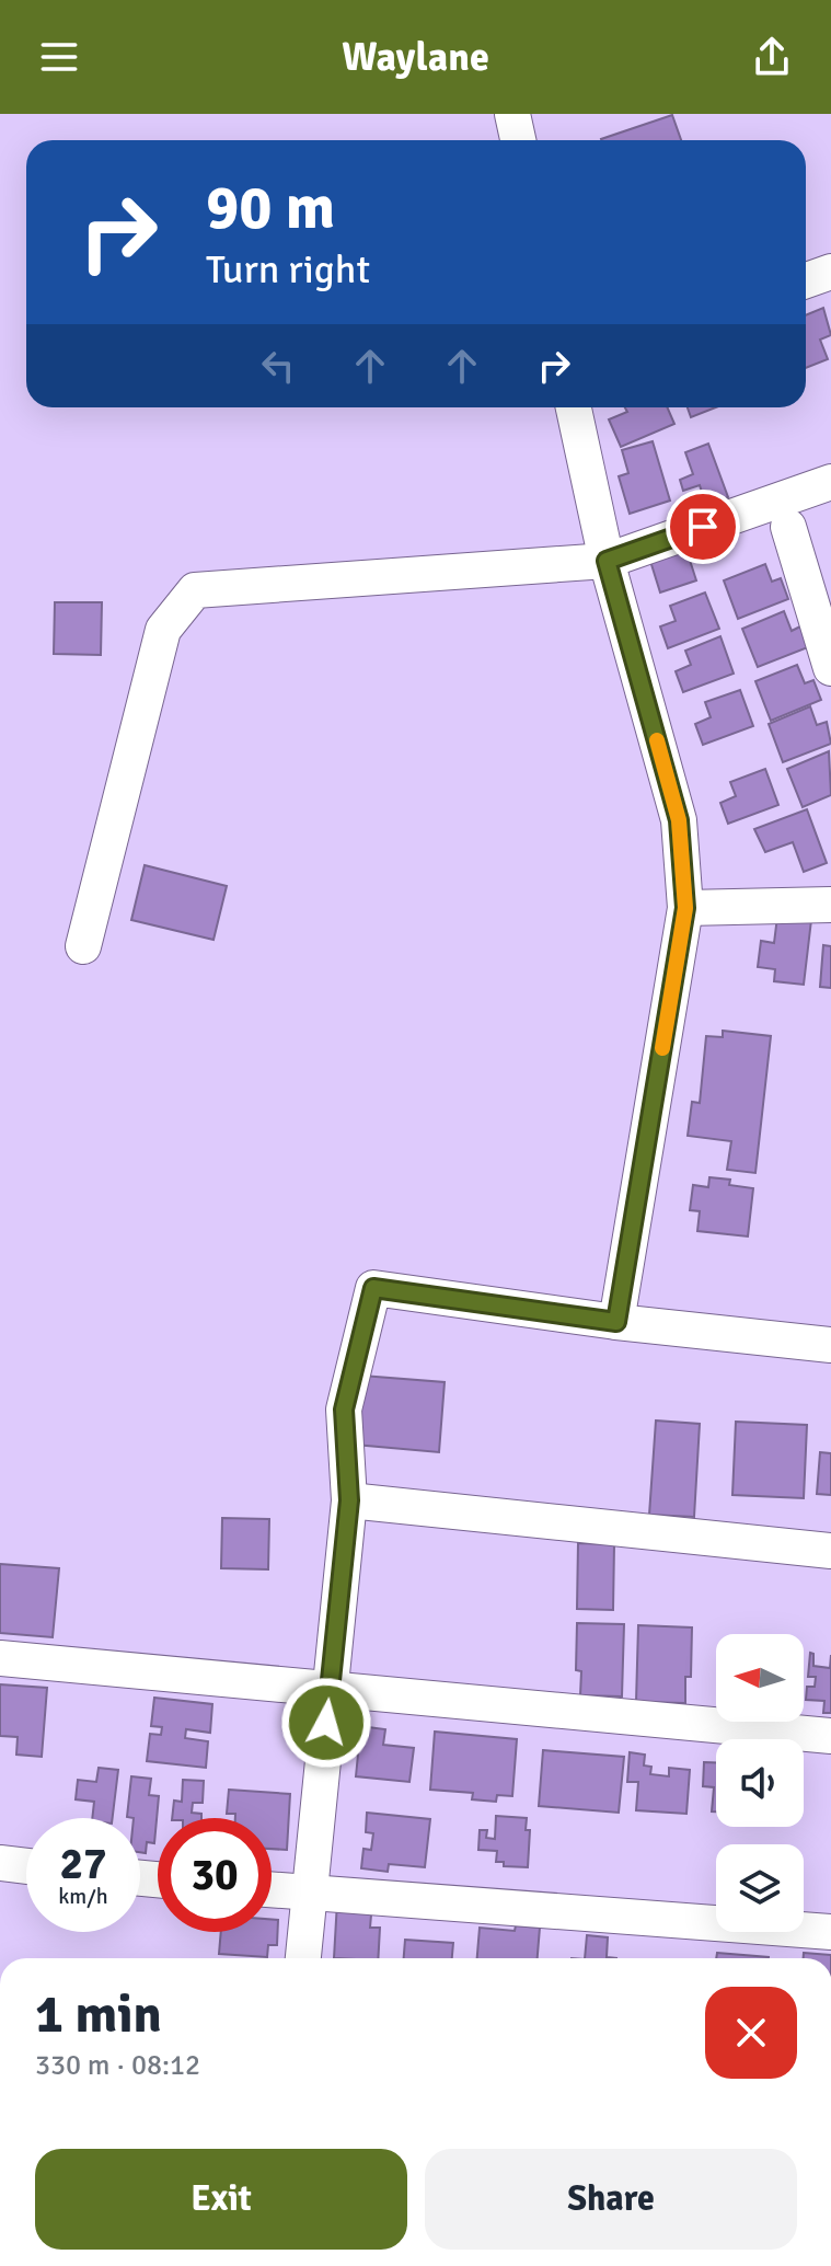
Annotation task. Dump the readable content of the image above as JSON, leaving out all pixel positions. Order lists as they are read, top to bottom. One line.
{"north":"left","page":{"header":"Waylane","turn":["90 m","Turn right"],"speed":"27 km/h","limit":"30","heading":["1 min","330 m · 08:12"],"buttons":["Exit","Share"]}}
